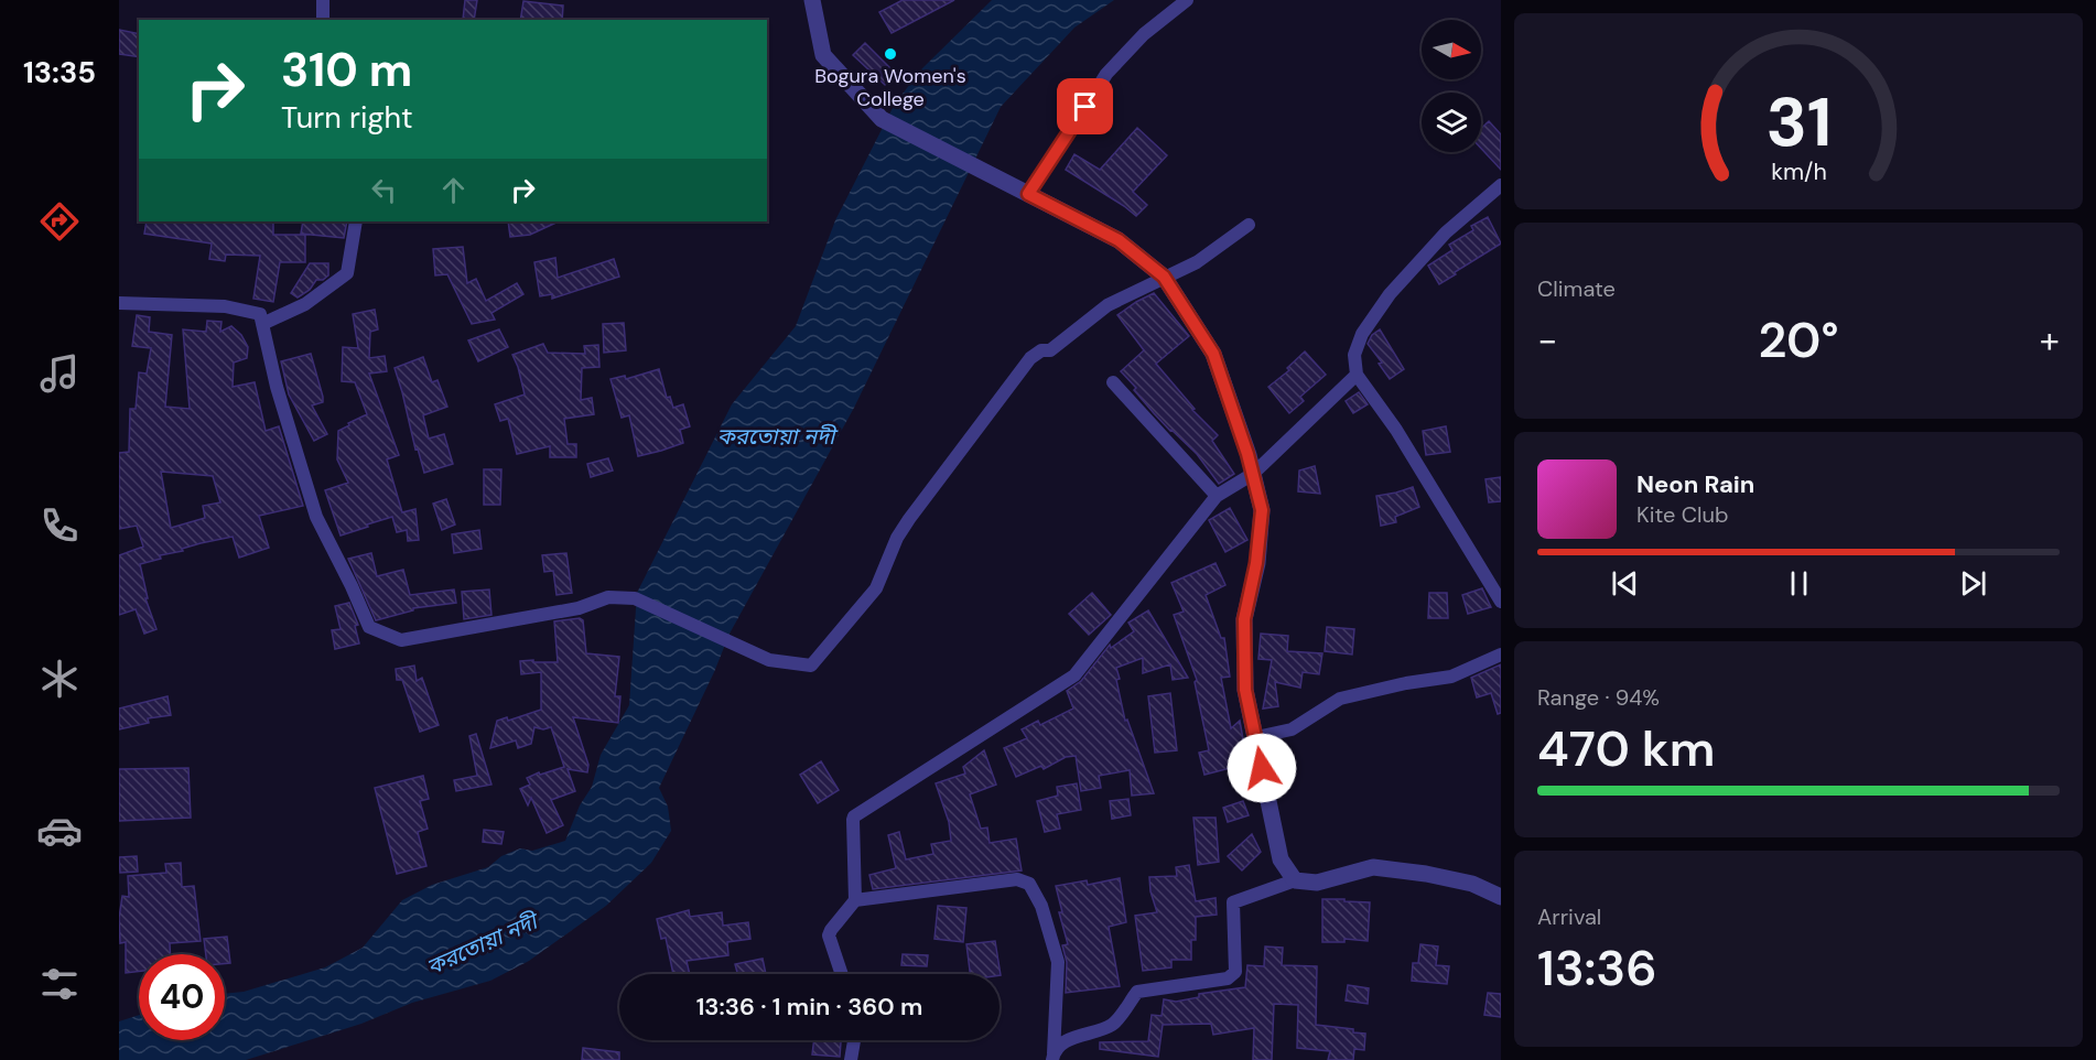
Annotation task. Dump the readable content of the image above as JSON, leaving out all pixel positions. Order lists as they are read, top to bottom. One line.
{"water":["করতোয়া নদী"],"places":["Bogura Women's College"],"north":"right","page":{"tabs":"13:35","turn":["310 m","Turn right"],"tile":["Climate",["Range · 94%","470 km"],["Arrival","13:36"]],"heat":["−","20°","+"],"song":["Neon Rain","Kite Club"],"limit":"40","trip":"13:36 · 1 min · 360 m","gauge":["31","km/h"]}}
